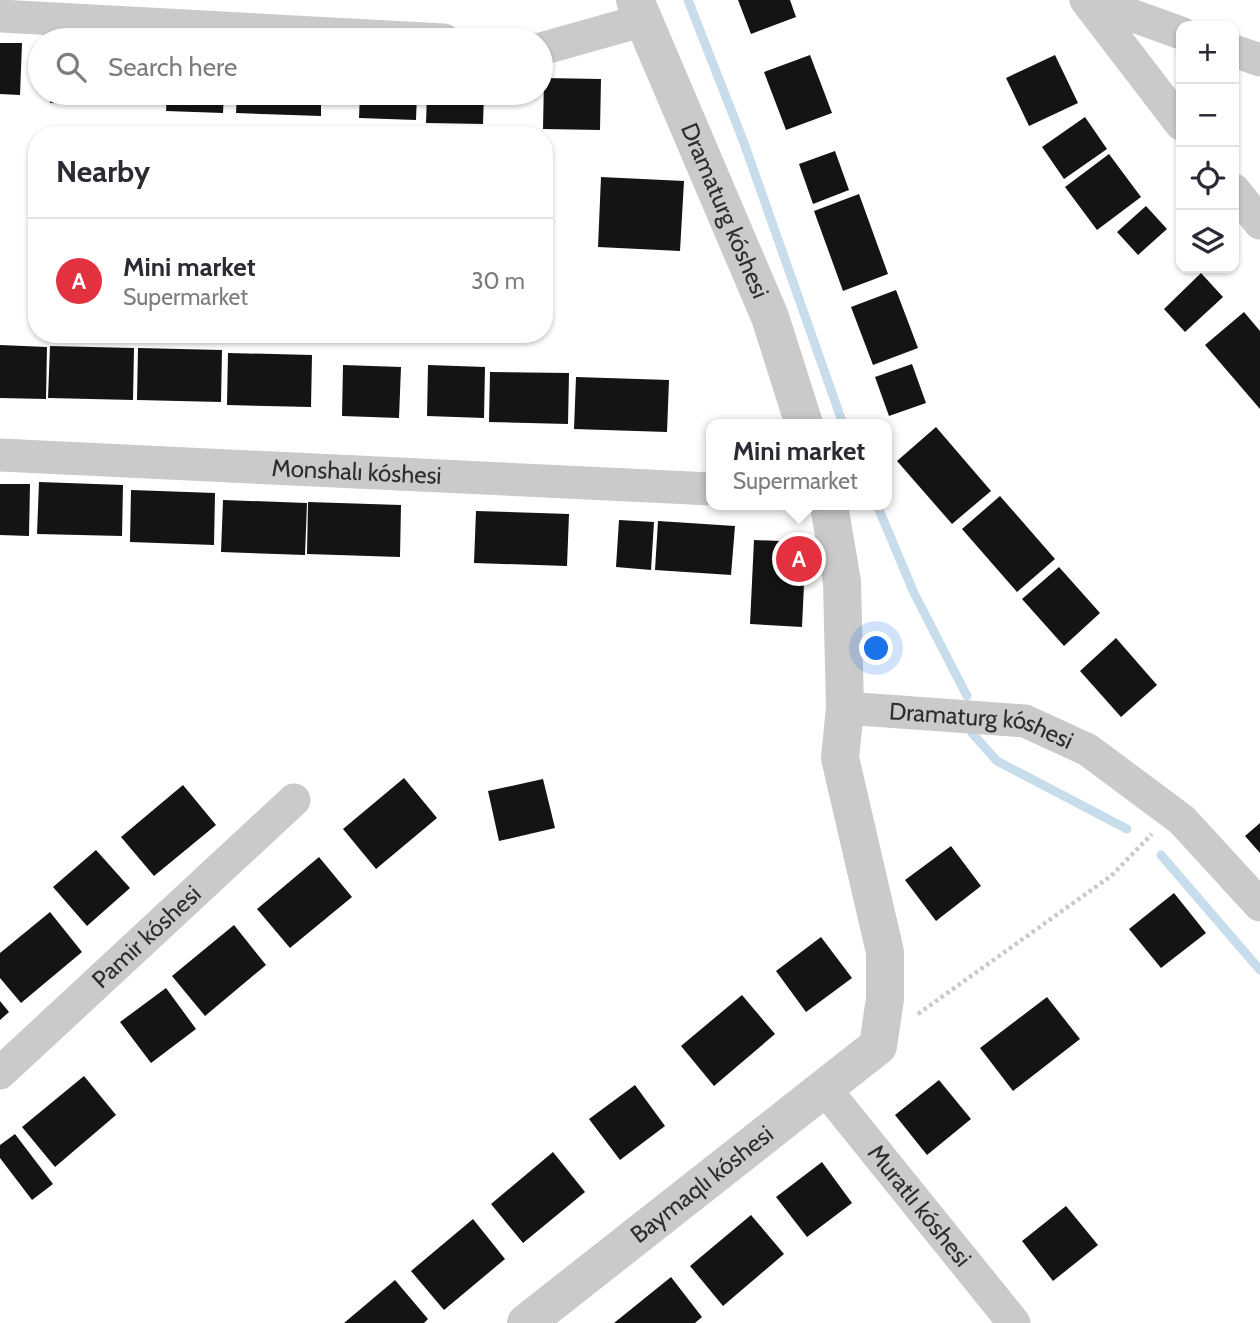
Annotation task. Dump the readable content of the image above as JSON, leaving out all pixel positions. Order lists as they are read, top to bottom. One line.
{"streets":{"street":["Dramaturg kóshesi","Monshalı kóshesi","Pamir kóshesi","Baymaqlı kóshesi","Muratlı kóshesi"]},"crossings":[["Baymaqlı kóshesi","Muratlı kóshesi"]],"page":{"map_buttons":["+","−"],"search":"Search here","heading":"Nearby","list":[{"mark":"A","name":"Mini market","note":"Supermarket","value":"30 m"}],"popup":["Mini market","Supermarket"],"pins":"A"}}
